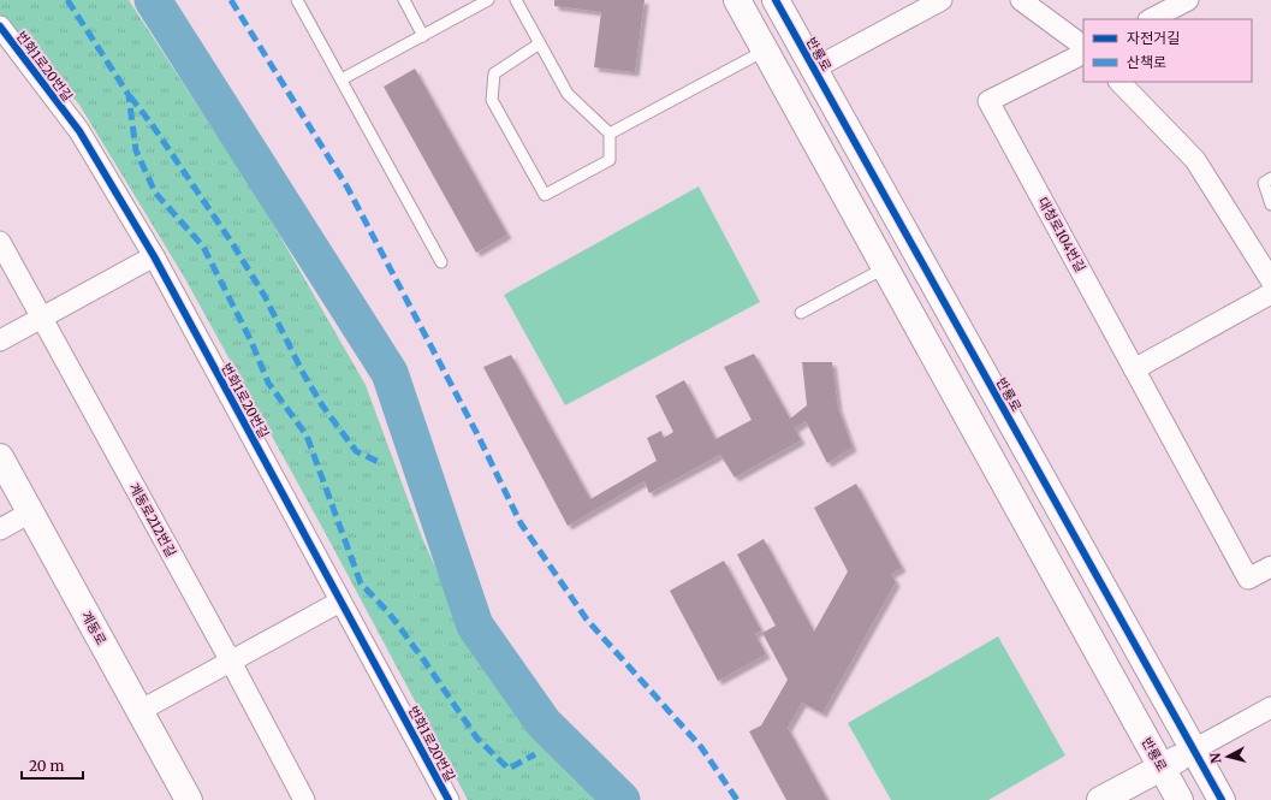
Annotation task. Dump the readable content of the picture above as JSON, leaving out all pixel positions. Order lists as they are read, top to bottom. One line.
{"streets":{"street":["반룡로","번화1로20번길","대청로104번길","계동로212번길","계동로"]},"legend":["자전거길","산책로"],"scale_bar":"20 m","north":"left"}
